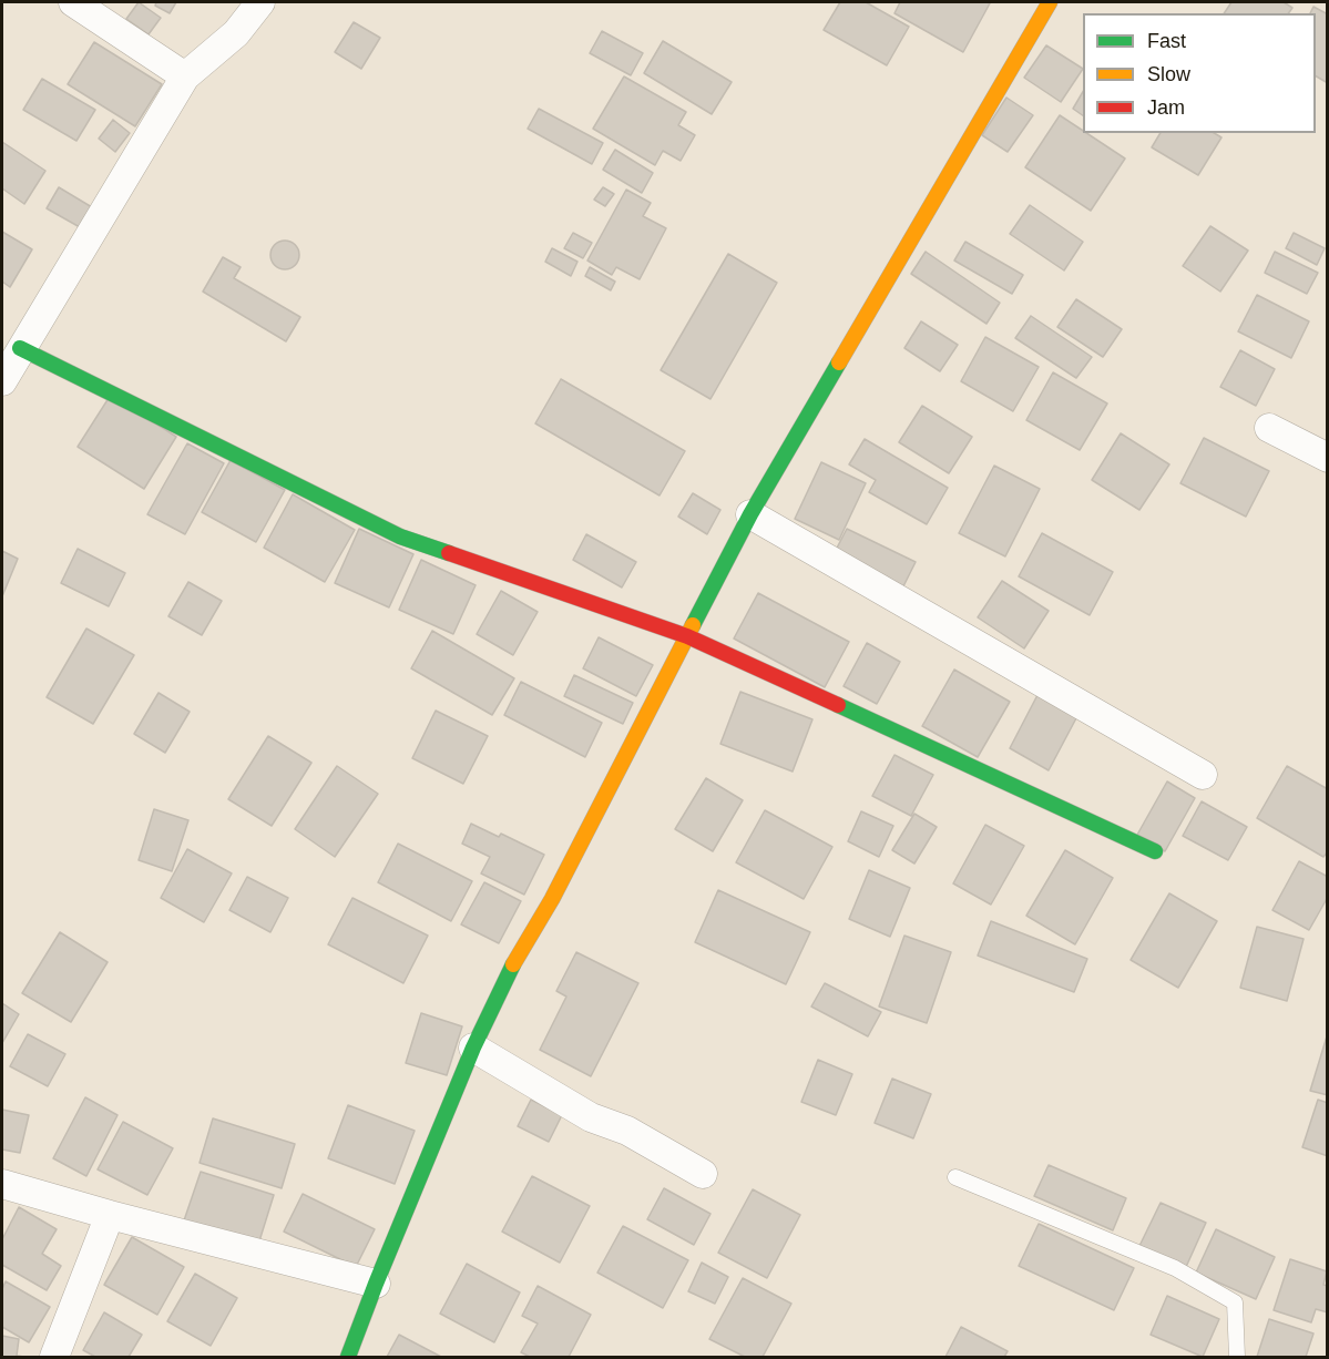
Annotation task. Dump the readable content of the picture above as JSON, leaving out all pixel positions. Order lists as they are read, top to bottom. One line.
{"legend":["Fast","Slow","Jam"]}
